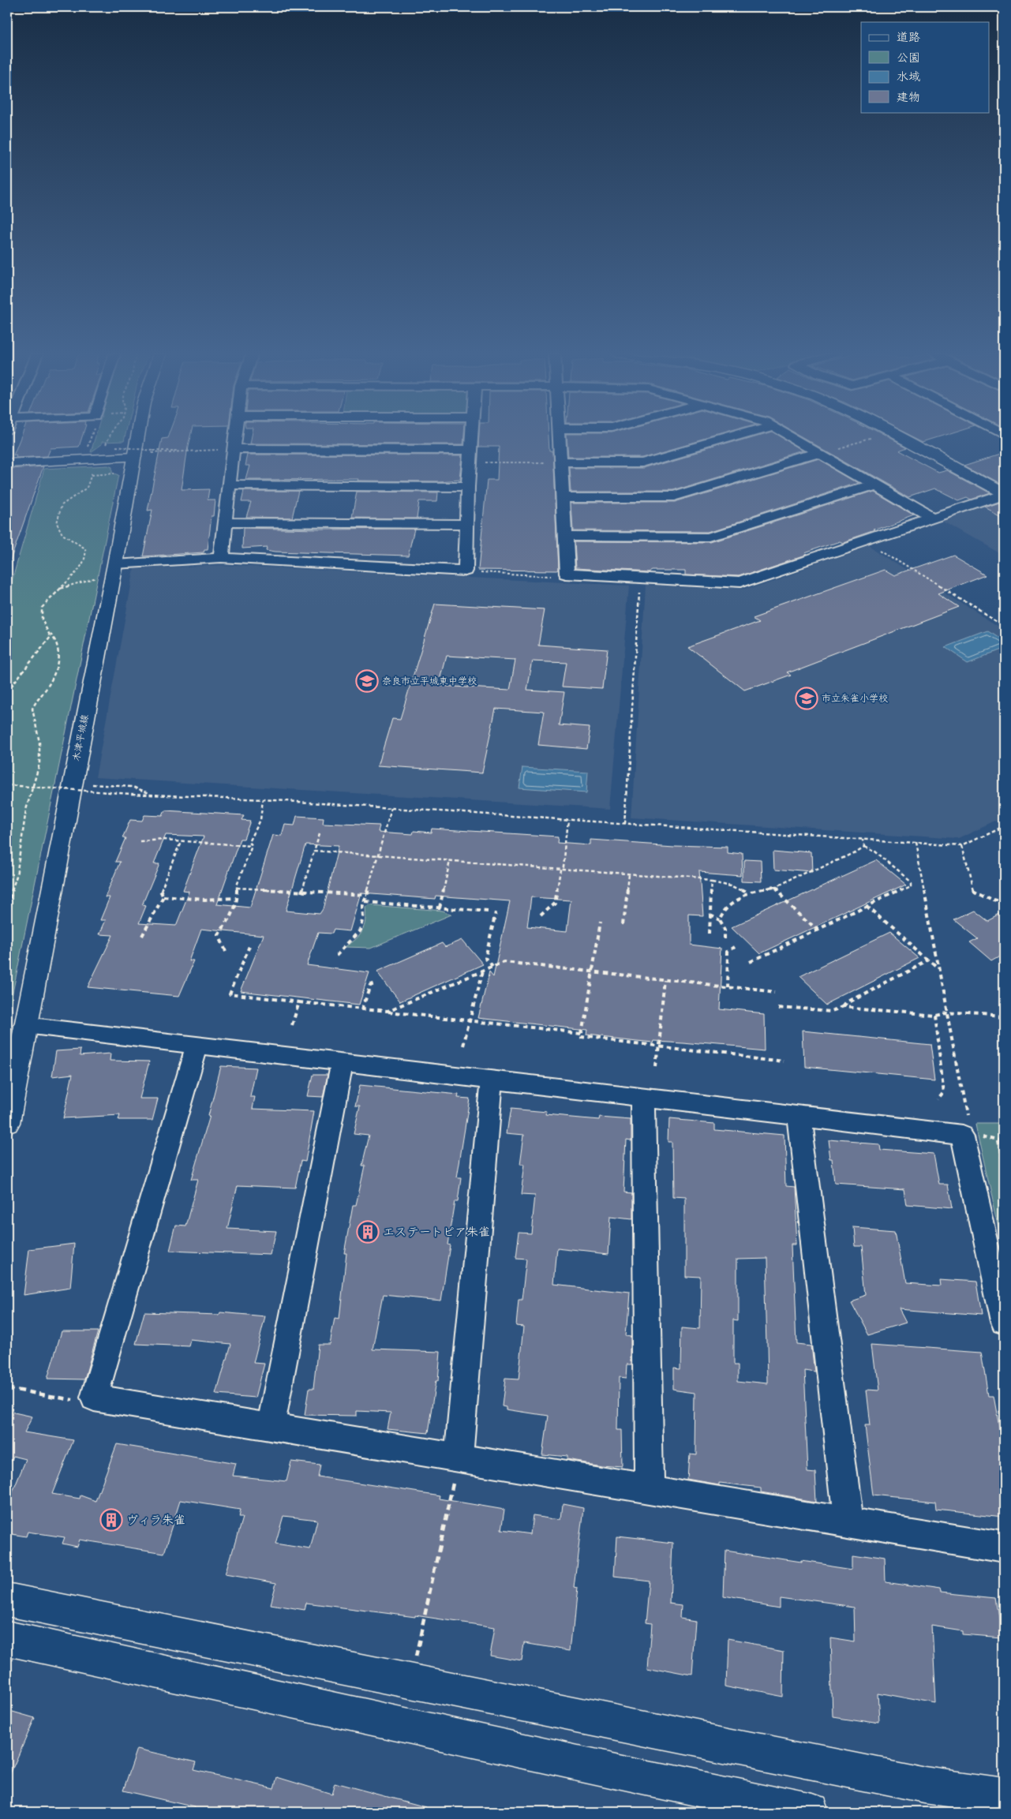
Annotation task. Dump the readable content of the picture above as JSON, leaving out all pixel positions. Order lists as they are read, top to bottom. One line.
{"streets":{"street":["木津平城線"]},"places":{"school or university":["奈良市立平城東中学校","市立朱雀小学校"],"building":["エステートピア朱雀","ヴィラ朱雀"]},"legend":["道路","公園","水域","建物"]}
